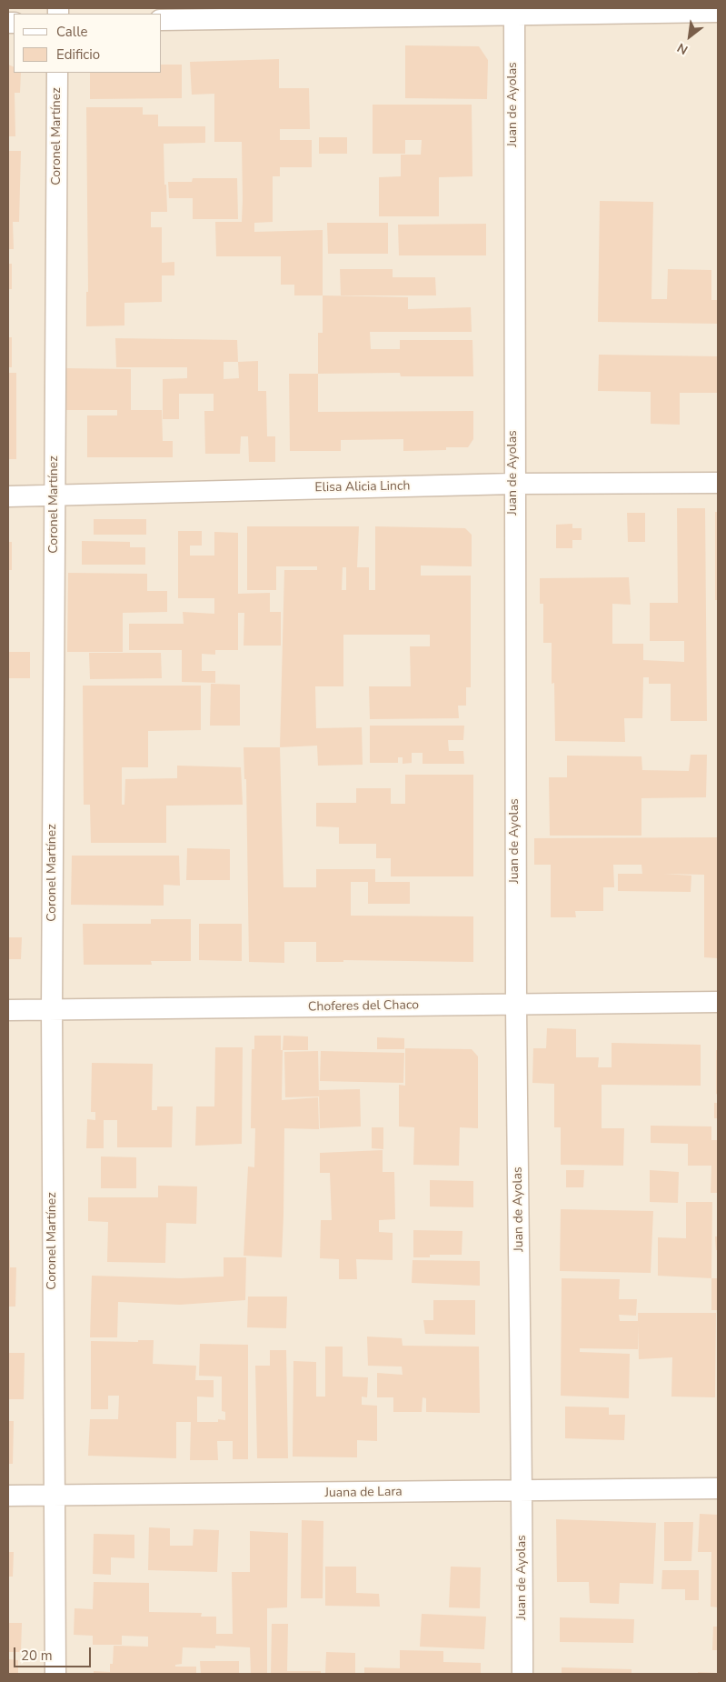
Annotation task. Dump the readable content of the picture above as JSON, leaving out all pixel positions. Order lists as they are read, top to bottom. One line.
{"streets":{"street":["Juan de Ayolas","Coronel Martínez","Elisa Alicia Linch","Choferes del Chaco","Juana de Lara"]},"crossings":[["Juan de Ayolas","Elisa Alicia Linch"],["Juan de Ayolas","Choferes del Chaco"],["Juan de Ayolas","Juana de Lara"],["Coronel Martínez","Elisa Alicia Linch"],["Coronel Martínez","Choferes del Chaco"],["Coronel Martínez","Juana de Lara"]],"legend":["Calle","Edificio"],"scale_bar":"20 m","north":"bottom left"}
